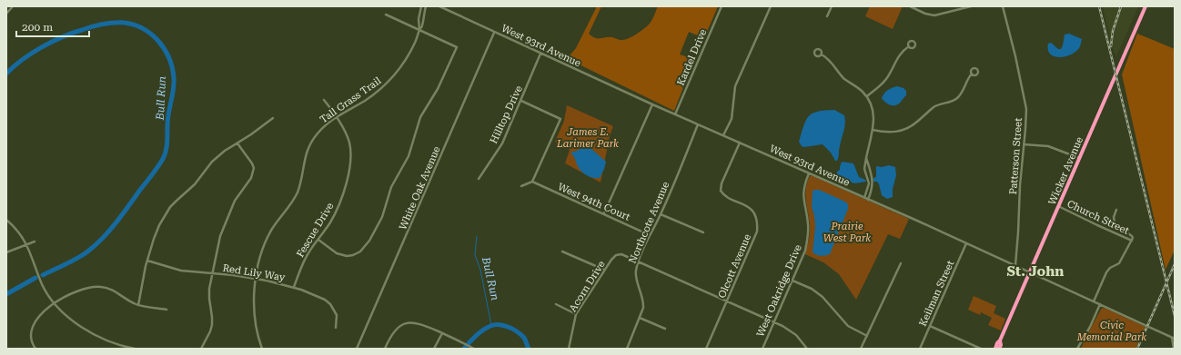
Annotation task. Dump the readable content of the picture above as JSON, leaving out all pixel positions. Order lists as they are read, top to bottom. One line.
{"streets":{"highway":["Wicker Avenue"],"street":["West 93rd Avenue","Kardel Drive","Tall Grass Trail","Hilltop Drive","Patterson Street","White Oak Avenue","West 94th Court","Church Street","Northcote Avenue","Fescue Drive","Olcott Avenue","Red Lily Way","Acorn Drive","West Oakridge Drive","Keilman Street"]},"crossings":[["West 93rd Avenue","Kardel Drive"],["West 93rd Avenue","Hilltop Drive"],["West 93rd Avenue","Patterson Street"],["West 93rd Avenue","Wicker Avenue"],["West 93rd Avenue","White Oak Avenue"],["West 93rd Avenue","Northcote Avenue"],["West 93rd Avenue","Olcott Avenue"],["West 93rd Avenue","West Oakridge Drive"],["West 93rd Avenue","Keilman Street"],["Tall Grass Trail","Fescue Drive"],["Tall Grass Trail","Red Lily Way"],["Wicker Avenue","Church Street"],["West 94th Court","Northcote Avenue"],["Northcote Avenue","Acorn Drive"],["Fescue Drive","Red Lily Way"]],"districts":["St. John"],"water":["Bull Run"],"parks":["James E. Larimer Park","Prairie West Park","Civic Memorial Park"],"scale_bar":"200 m"}
